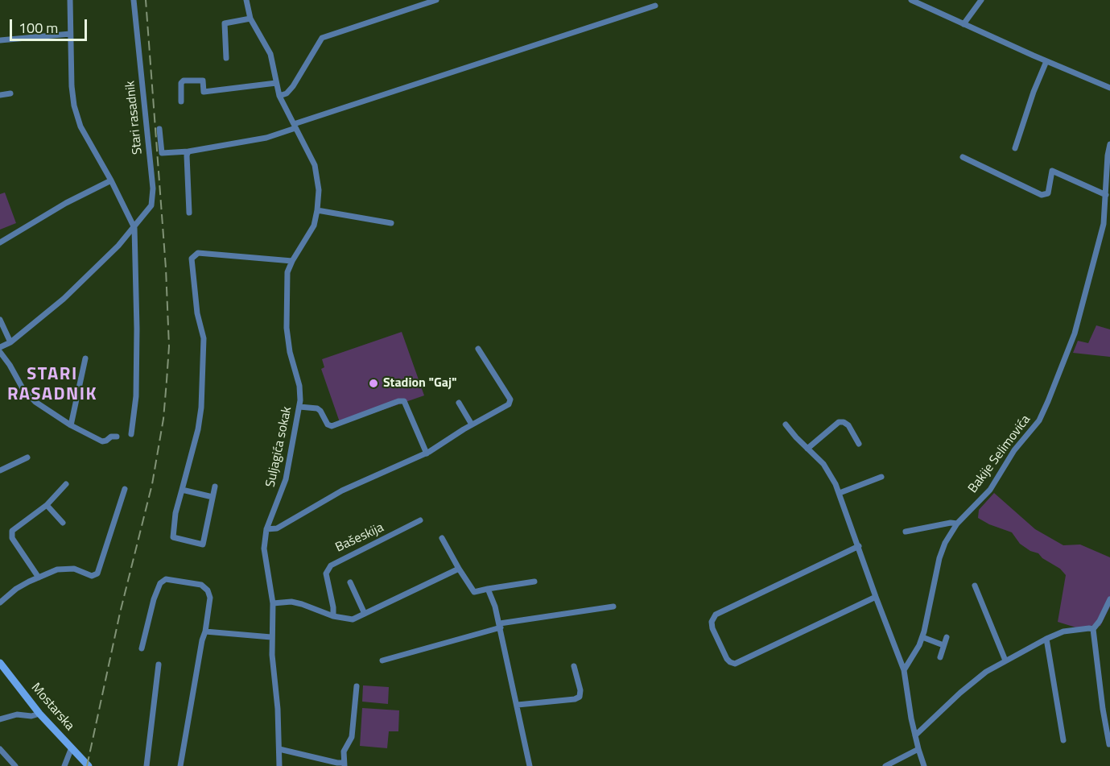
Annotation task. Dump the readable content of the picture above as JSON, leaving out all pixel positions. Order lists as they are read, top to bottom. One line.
{"streets":{"main road":["Mostarska"],"street":["Stari rasadnik","Suljagića sokak","Bakije Selimovića","Bašeskija"]},"districts":["STARI RASADNIK"],"places":["Stadion \"Gaj\""],"scale_bar":"100 m"}
